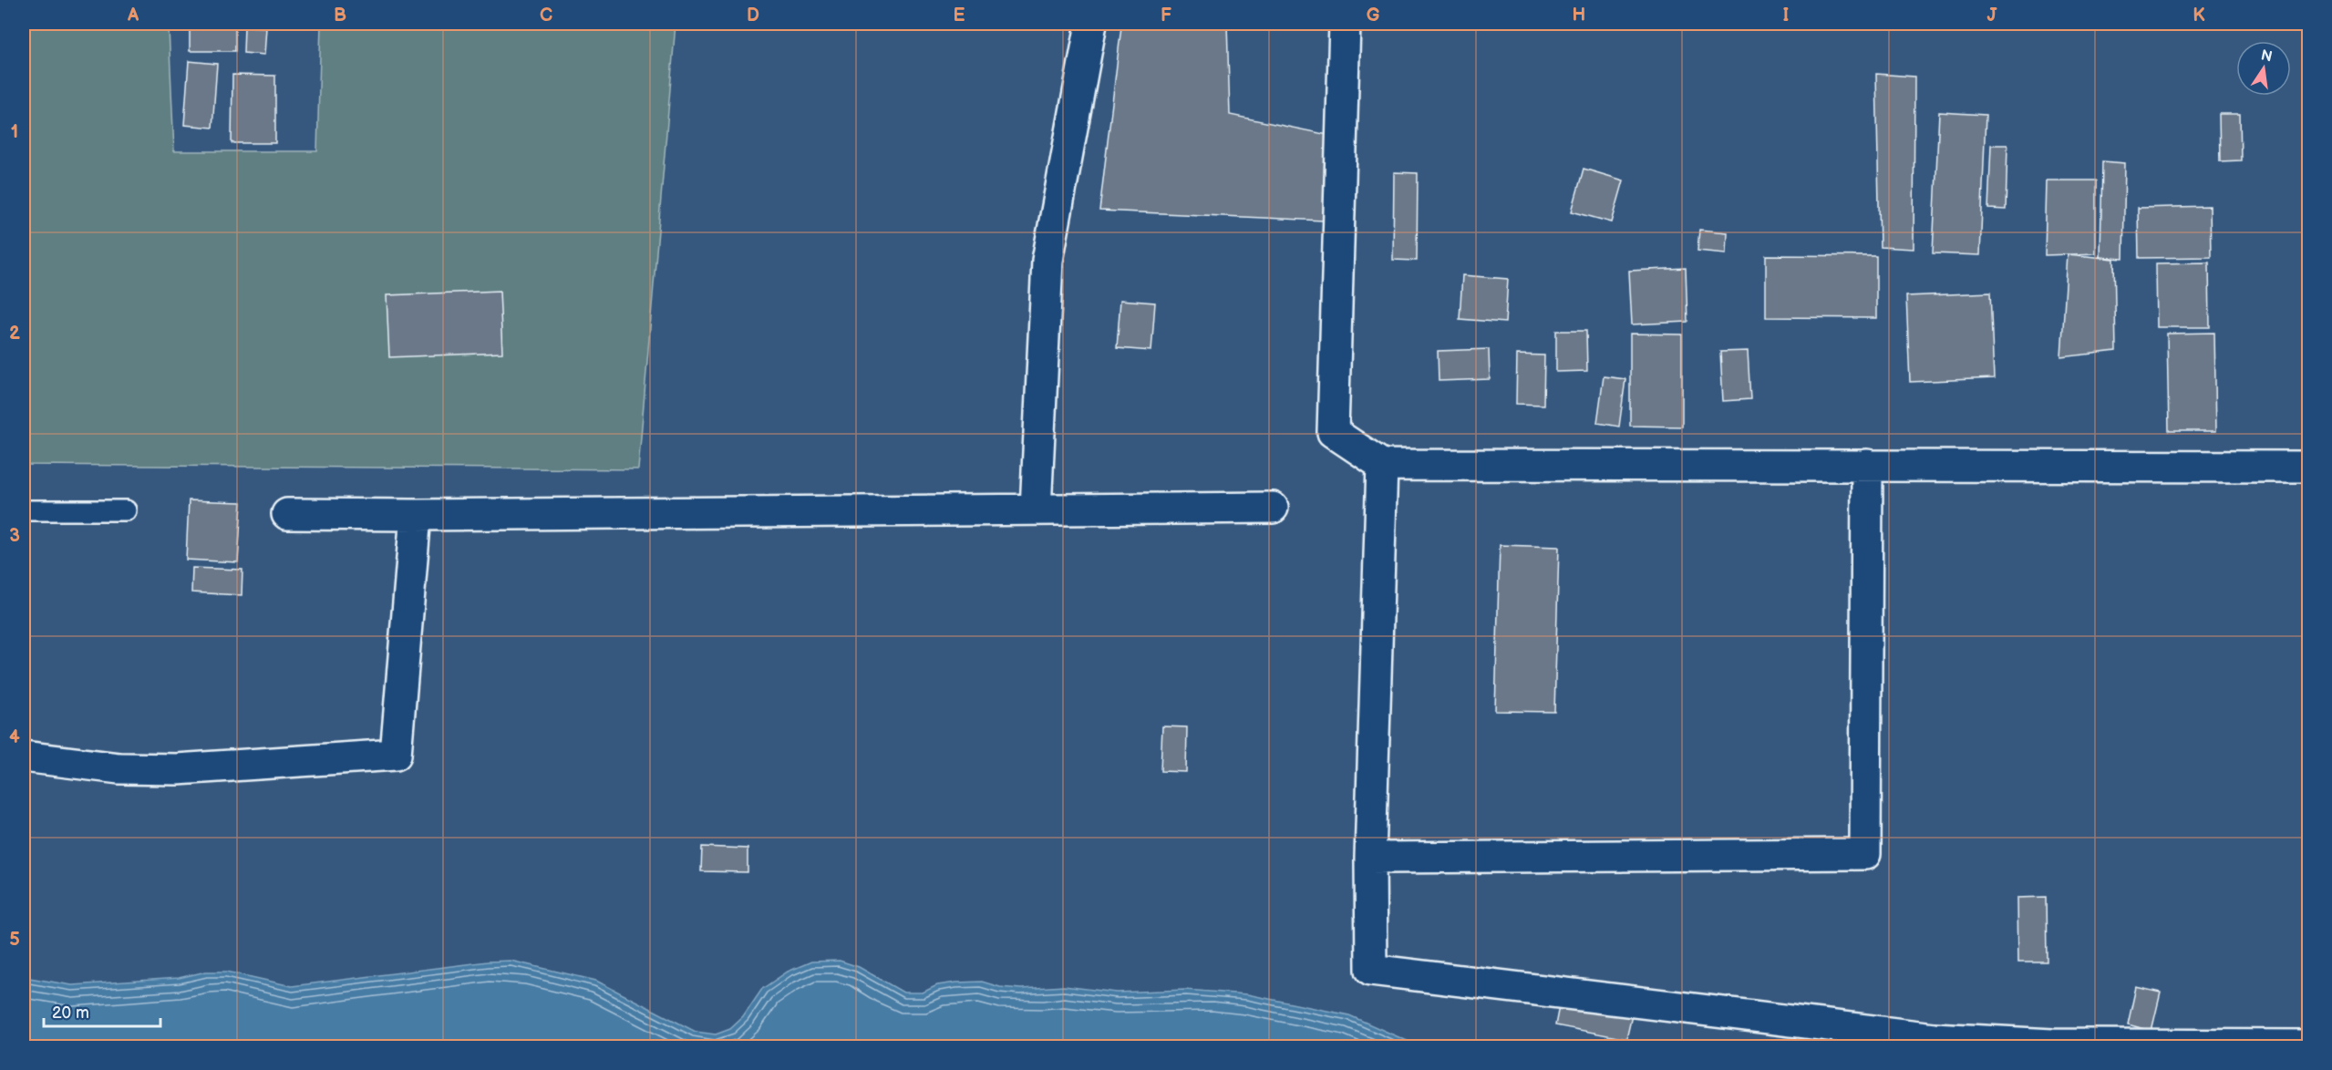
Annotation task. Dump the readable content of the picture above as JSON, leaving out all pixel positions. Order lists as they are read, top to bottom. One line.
{"scale_bar":"20 m","north":"top","grid":{"columns":["A","B","C","D","E","F","G","H","I","J","K"],"rows":["1","2","3","4","5"]}}
